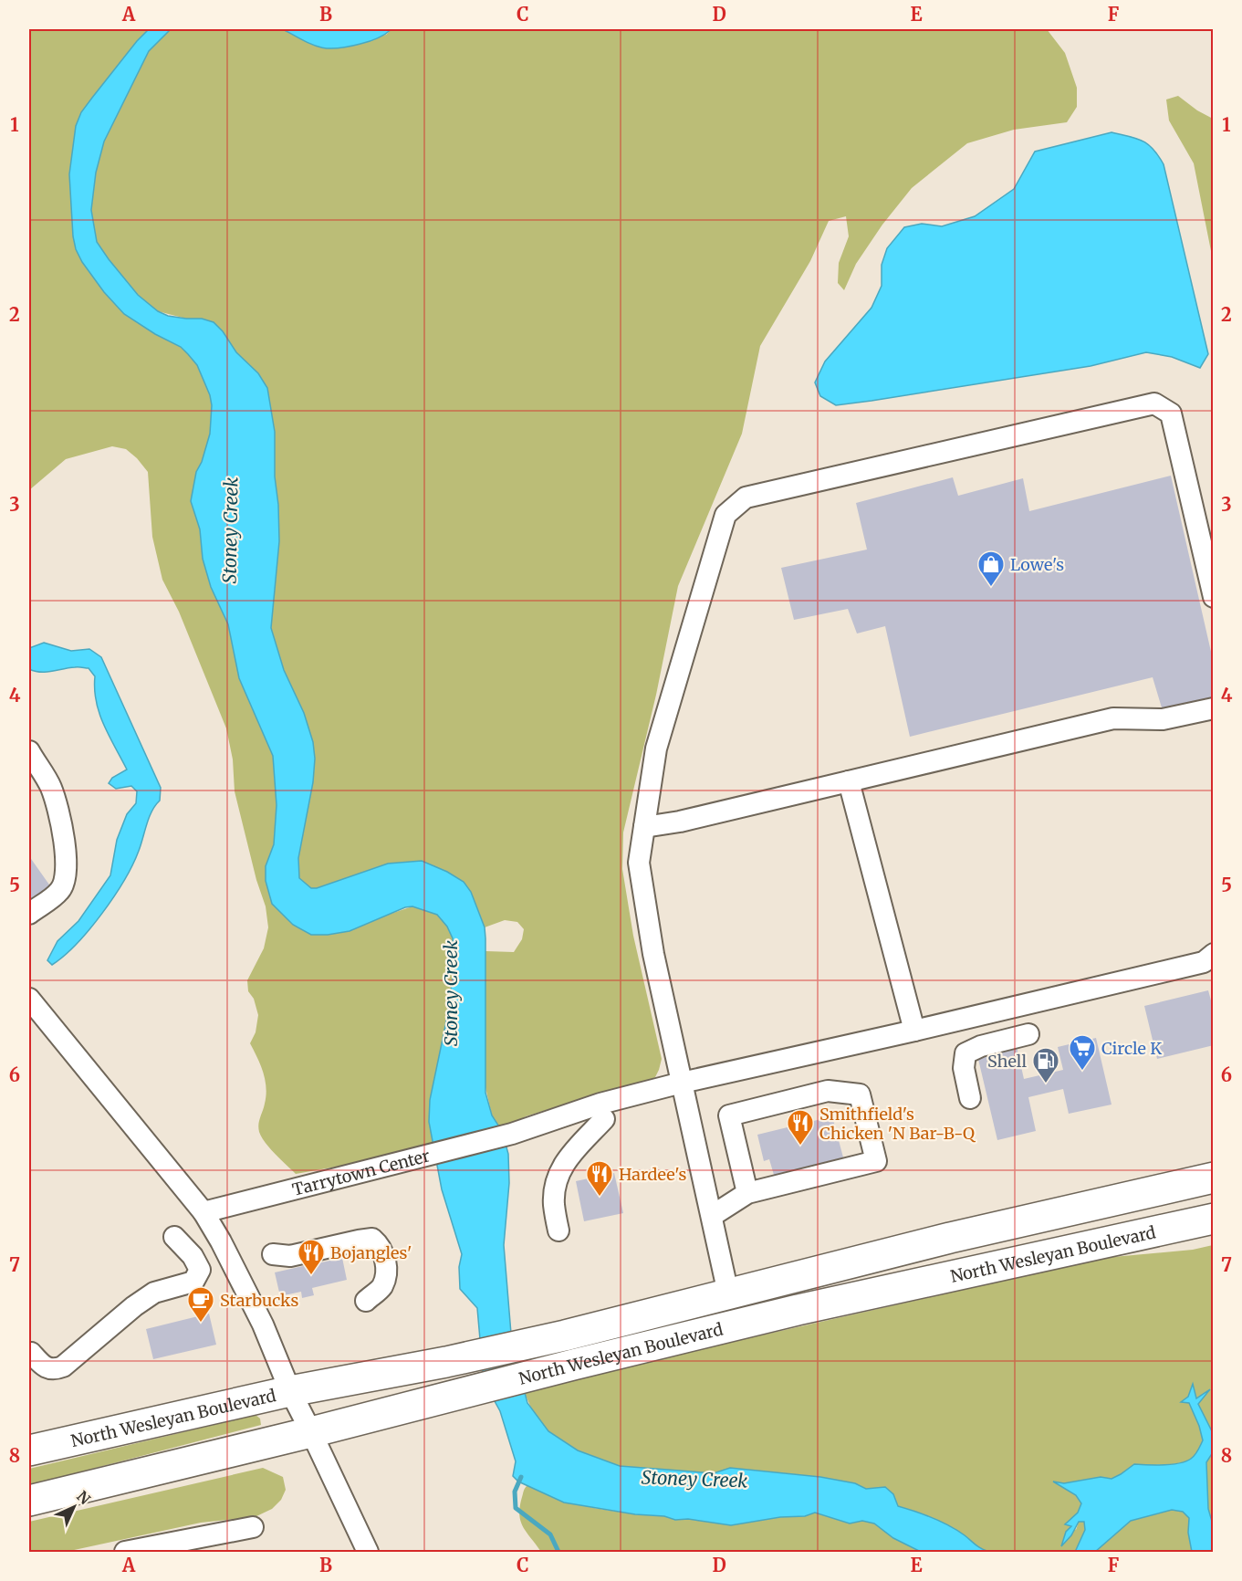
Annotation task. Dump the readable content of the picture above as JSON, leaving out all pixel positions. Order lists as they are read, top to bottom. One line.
{"streets":{"highway":["North Wesleyan Boulevard"],"street":["Tarrytown Center"]},"water":["Stoney Creek"],"places":{"shop":["Lowe's"],"supermarket":["Circle K"],"fuel station":["Shell"],"restaurant":["Smithfield's Chicken 'N Bar-B-Q","Hardee's","Bojangles'"],"cafe":["Starbucks"]},"north":"top right","grid":{"columns":["A","B","C","D","E","F"],"rows":["1","2","3","4","5","6","7","8"]}}
